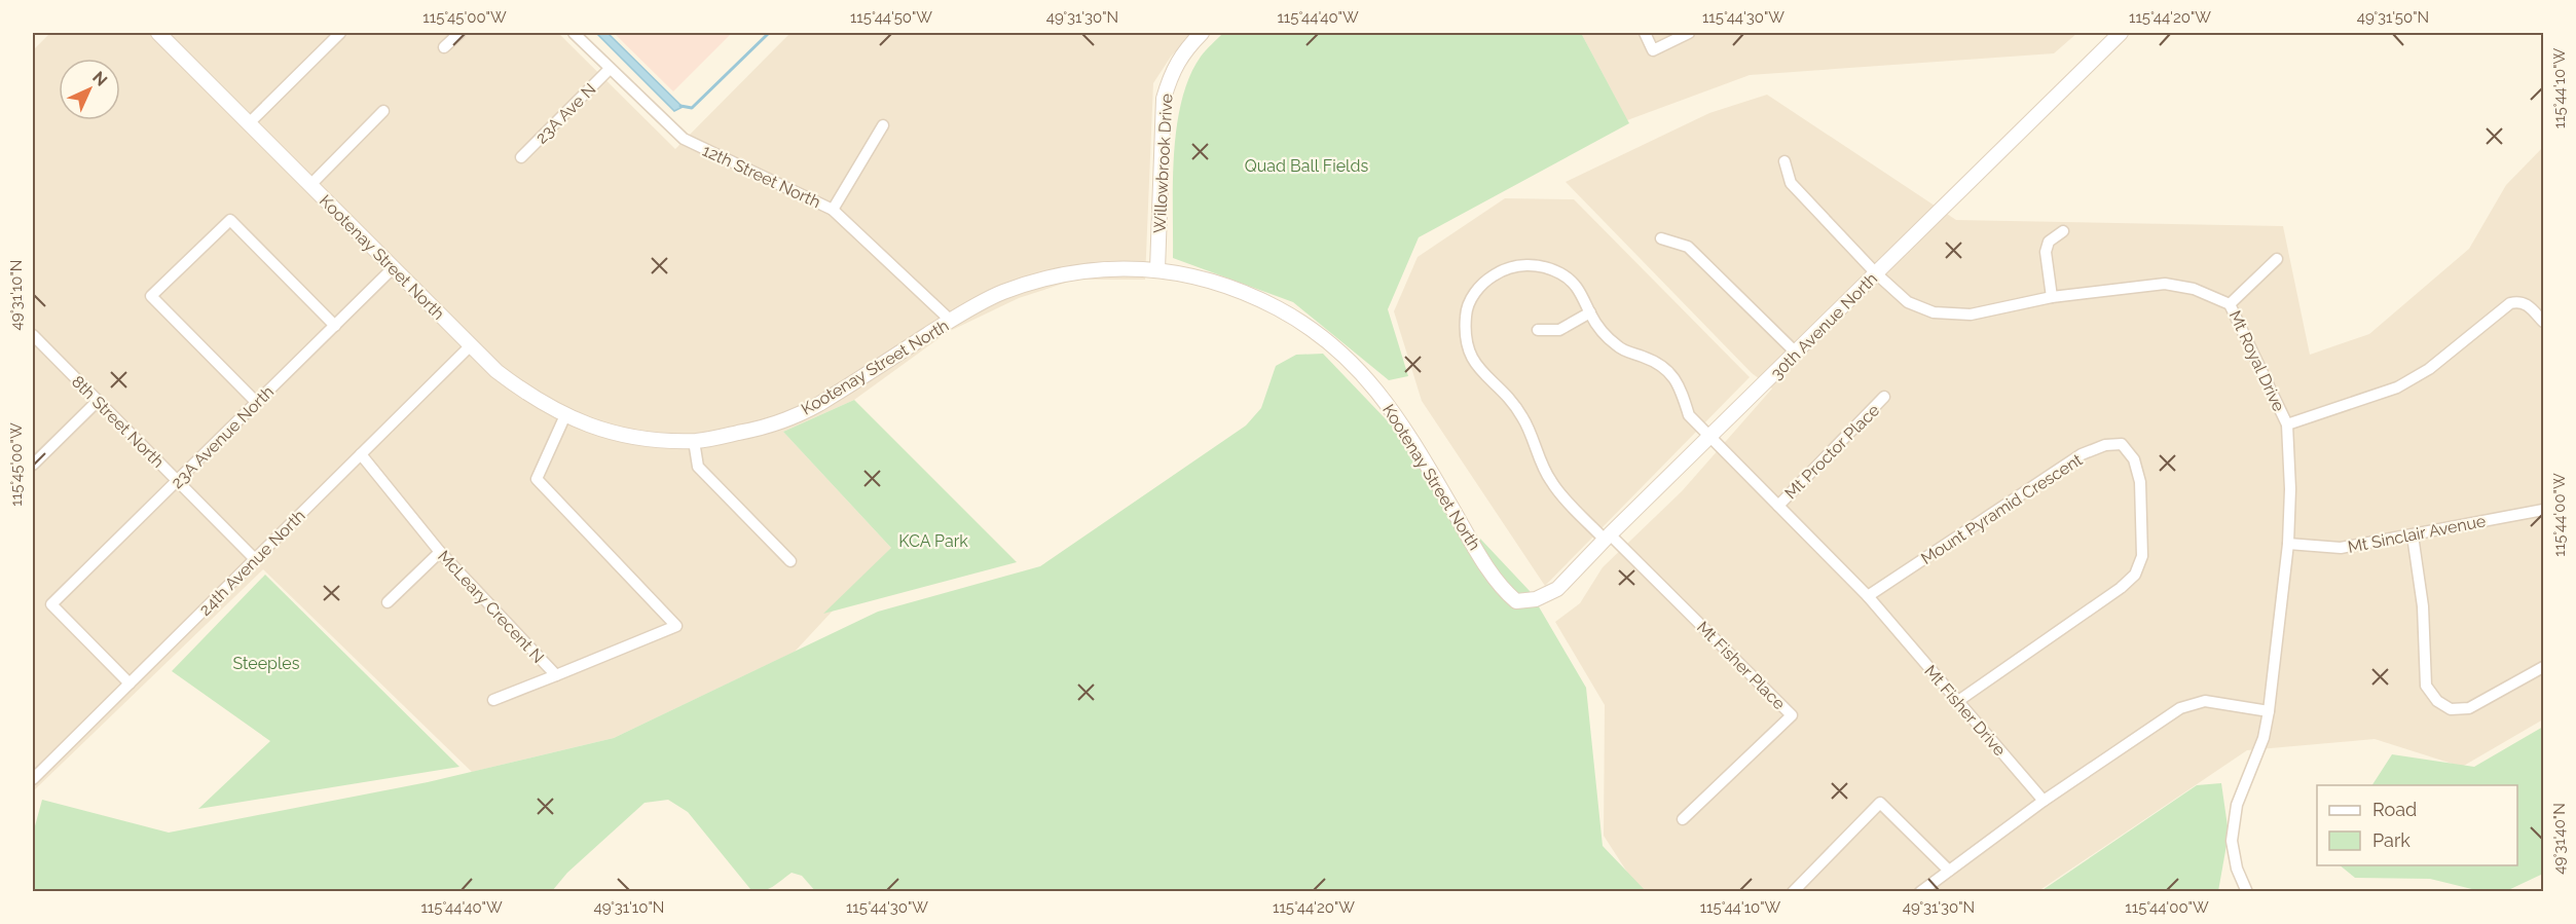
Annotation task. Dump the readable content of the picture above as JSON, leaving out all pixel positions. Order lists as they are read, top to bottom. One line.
{"streets":{"street":["23A Ave N","Willowbrook Drive","12th Street North","Kootenay Street North","30th Avenue North","Mt Royal Drive","8th Street North","23A Avenue North","Mt Proctor Place","Mount Pyramid Crescent","Mt Sinclair Avenue","24th Avenue North","McLeary Crecent N","Mt Fisher Place","Mt Fisher Drive"]},"crossings":[["23A Ave N","12th Street North"],["Willowbrook Drive","Kootenay Street North"],["12th Street North","Kootenay Street North"],["Kootenay Street North","30th Avenue North"],["Kootenay Street North","23A Avenue North"],["Kootenay Street North","24th Avenue North"],["Kootenay Street North","McLeary Crecent N"],["30th Avenue North","Mt Royal Drive"],["30th Avenue North","Mt Fisher Place"],["30th Avenue North","Mt Fisher Drive"],["Mt Royal Drive","Mt Sinclair Avenue"],["8th Street North","23A Avenue North"],["8th Street North","24th Avenue North"],["23A Avenue North","24th Avenue North"],["Mt Proctor Place","Mt Fisher Drive"],["Mount Pyramid Crescent","Mt Fisher Drive"],["24th Avenue North","McLeary Crecent N"],["Mt Fisher Place","Mt Fisher Drive"]],"parks":["Quad Ball Fields","KCA Park","Steeples"],"legend":["Road","Park"],"north":"top right","coordinates":["115°45'00\"W","115°44'50\"W","49°31'30\"N","115°44'40\"W","115°44'30\"W","115°44'20\"W","49°31'50\"N","115°44'10\"W","49°31'10\"N","115°44'00\"W","49°31'40\"N"]}
